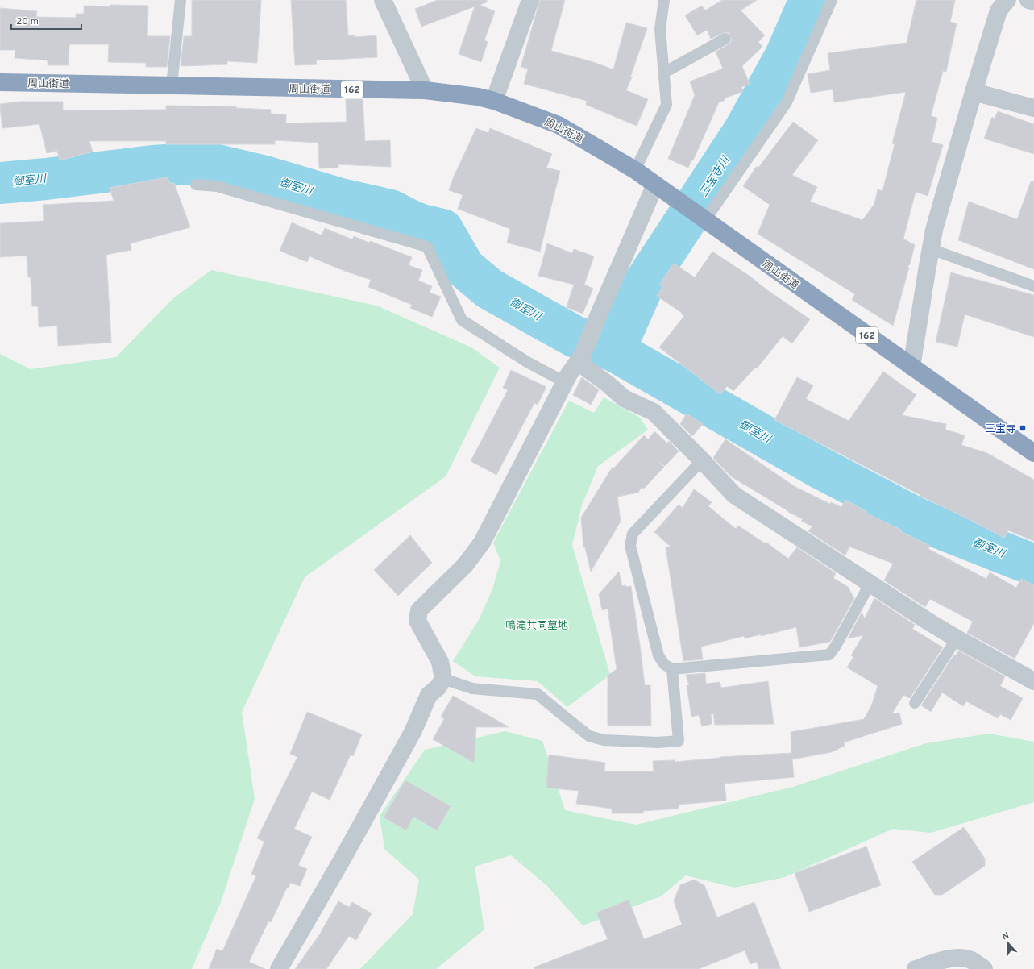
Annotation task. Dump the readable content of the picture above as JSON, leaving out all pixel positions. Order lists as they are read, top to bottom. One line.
{"streets":{"highway":["周山街道","162"]},"water":["三宝寺川","御室川"],"parks":["鳴滝共同墓地"],"places":{"transit":["三宝寺"]},"scale_bar":"20 m","north":"top"}
